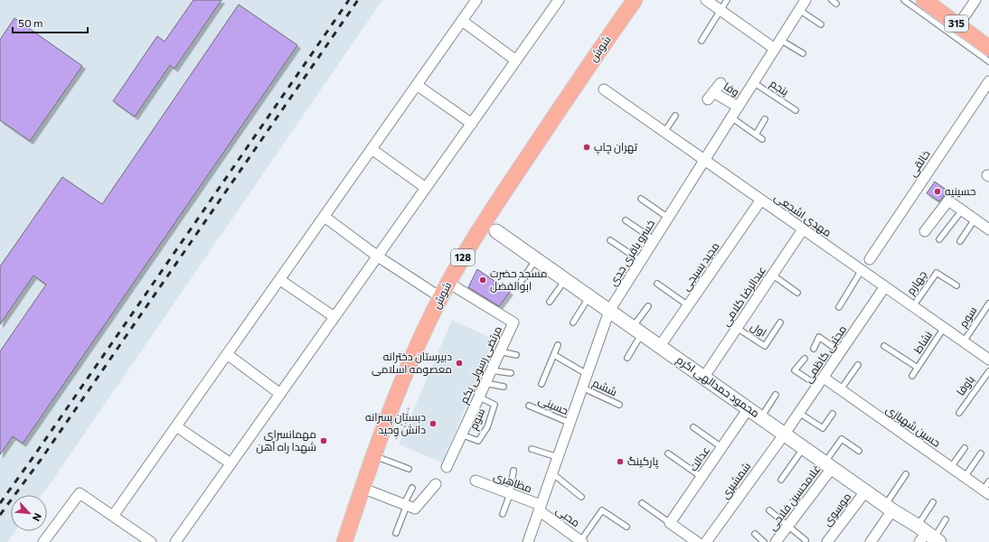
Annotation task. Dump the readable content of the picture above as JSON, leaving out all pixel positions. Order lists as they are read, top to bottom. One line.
{"streets":{"main road":["315","شوش","128"],"street":["وفا","خالقی","مهدی اشجعی","خسرو باقری جدی","مجید بسیجی","عبدالرضا کلامی","مجتبی کاظمی","مرتضی رسولی یکم","محمود حمدالهی اکرم","حسین شهبازی","عدالت","شمشیری","مظاهری","غلامحسین فلاحی","موسوی","محبی"],"lane":["پنجم","چهارم","سوم","اول","نشاط","باوفا","ششم","حسینی"]},"crossings":[["شوش","مرتضی رسولی یکم"],["پنجم","خسرو باقری جدی"],["وفا","خسرو باقری جدی"],["مهدی اشجعی","خسرو باقری جدی"],["مهدی اشجعی","مجید بسیجی"],["مهدی اشجعی","چهارم"],["مهدی اشجعی","عبدالرضا کلامی"],["مهدی اشجعی","سوم"],["مهدی اشجعی","نشاط"],["مهدی اشجعی","مجتبی کاظمی"],["خسرو باقری جدی","محمود حمدالهی اکرم"],["خسرو باقری جدی","ششم"],["خسرو باقری جدی","حسینی"],["خسرو باقری جدی","مظاهری"],["خسرو باقری جدی","محبی"],["مجید بسیجی","محمود حمدالهی اکرم"],["عبدالرضا کلامی","اول"],["عبدالرضا کلامی","محمود حمدالهی اکرم"],["سوم","مرتضی رسولی یکم"],["مجتبی کاظمی","محمود حمدالهی اکرم"],["مجتبی کاظمی","حسین شهبازی"],["مجتبی کاظمی","شمشیری"],["محمود حمدالهی اکرم","عدالت"],["محمود حمدالهی اکرم","شمشیری"],["محمود حمدالهی اکرم","غلامحسین فلاحی"],["محمود حمدالهی اکرم","موسوی"],["مظاهری","محبی"]],"places":["تهران چاپ","حسینیه","مسجد حضرت ابوالفضل","دبیرستان دخترانه معصومه اسلامی","دبستان پسرانه دانش وحید","مهمانسرای شهدا راه آهن","پارکینگ"],"scale_bar":"50 m","north":"bottom right"}
